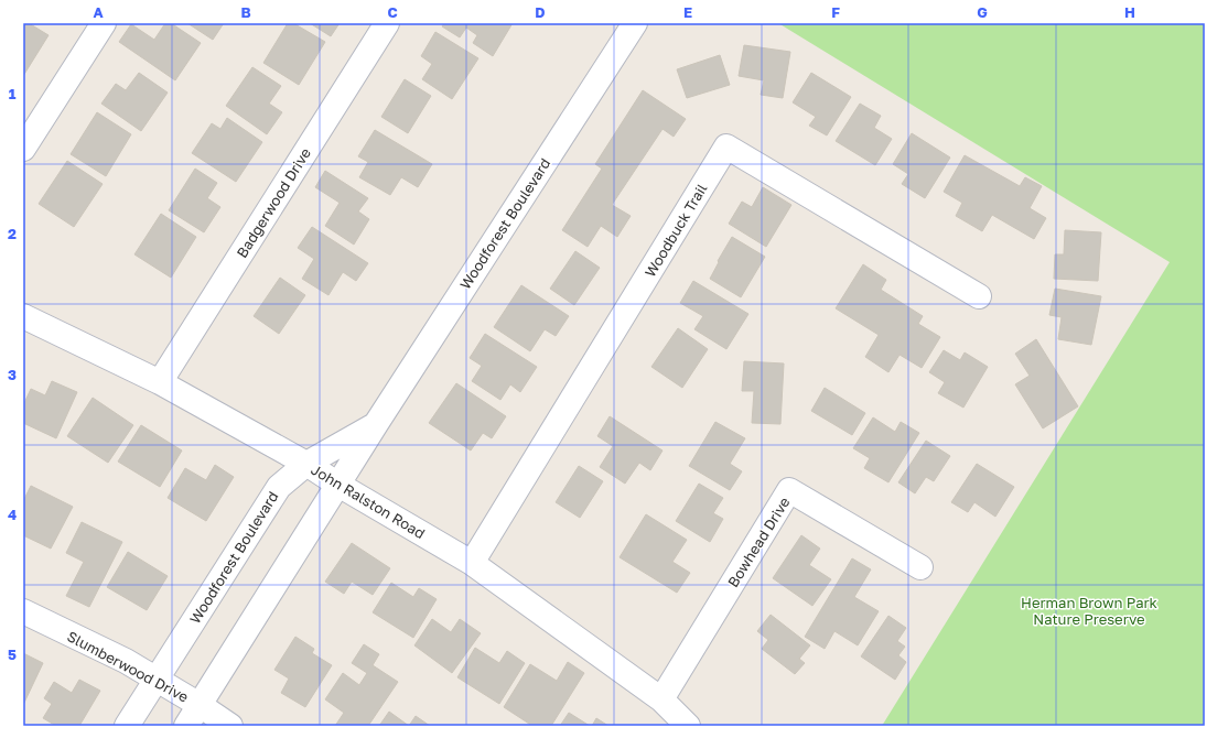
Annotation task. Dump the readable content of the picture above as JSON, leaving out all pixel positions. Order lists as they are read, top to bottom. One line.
{"streets":{"street":["Badgerwood Drive","Woodforest Boulevard","Woodbuck Trail","John Ralston Road","Bowhead Drive","Slumberwood Drive"]},"crossings":[["Badgerwood Drive","John Ralston Road"],["Woodforest Boulevard","John Ralston Road"],["Woodforest Boulevard","Slumberwood Drive"],["Woodbuck Trail","John Ralston Road"],["John Ralston Road","Bowhead Drive"]],"parks":["Herman Brown Park Nature Preserve"],"grid":{"columns":["A","B","C","D","E","F","G","H"],"rows":["1","2","3","4","5"]}}
